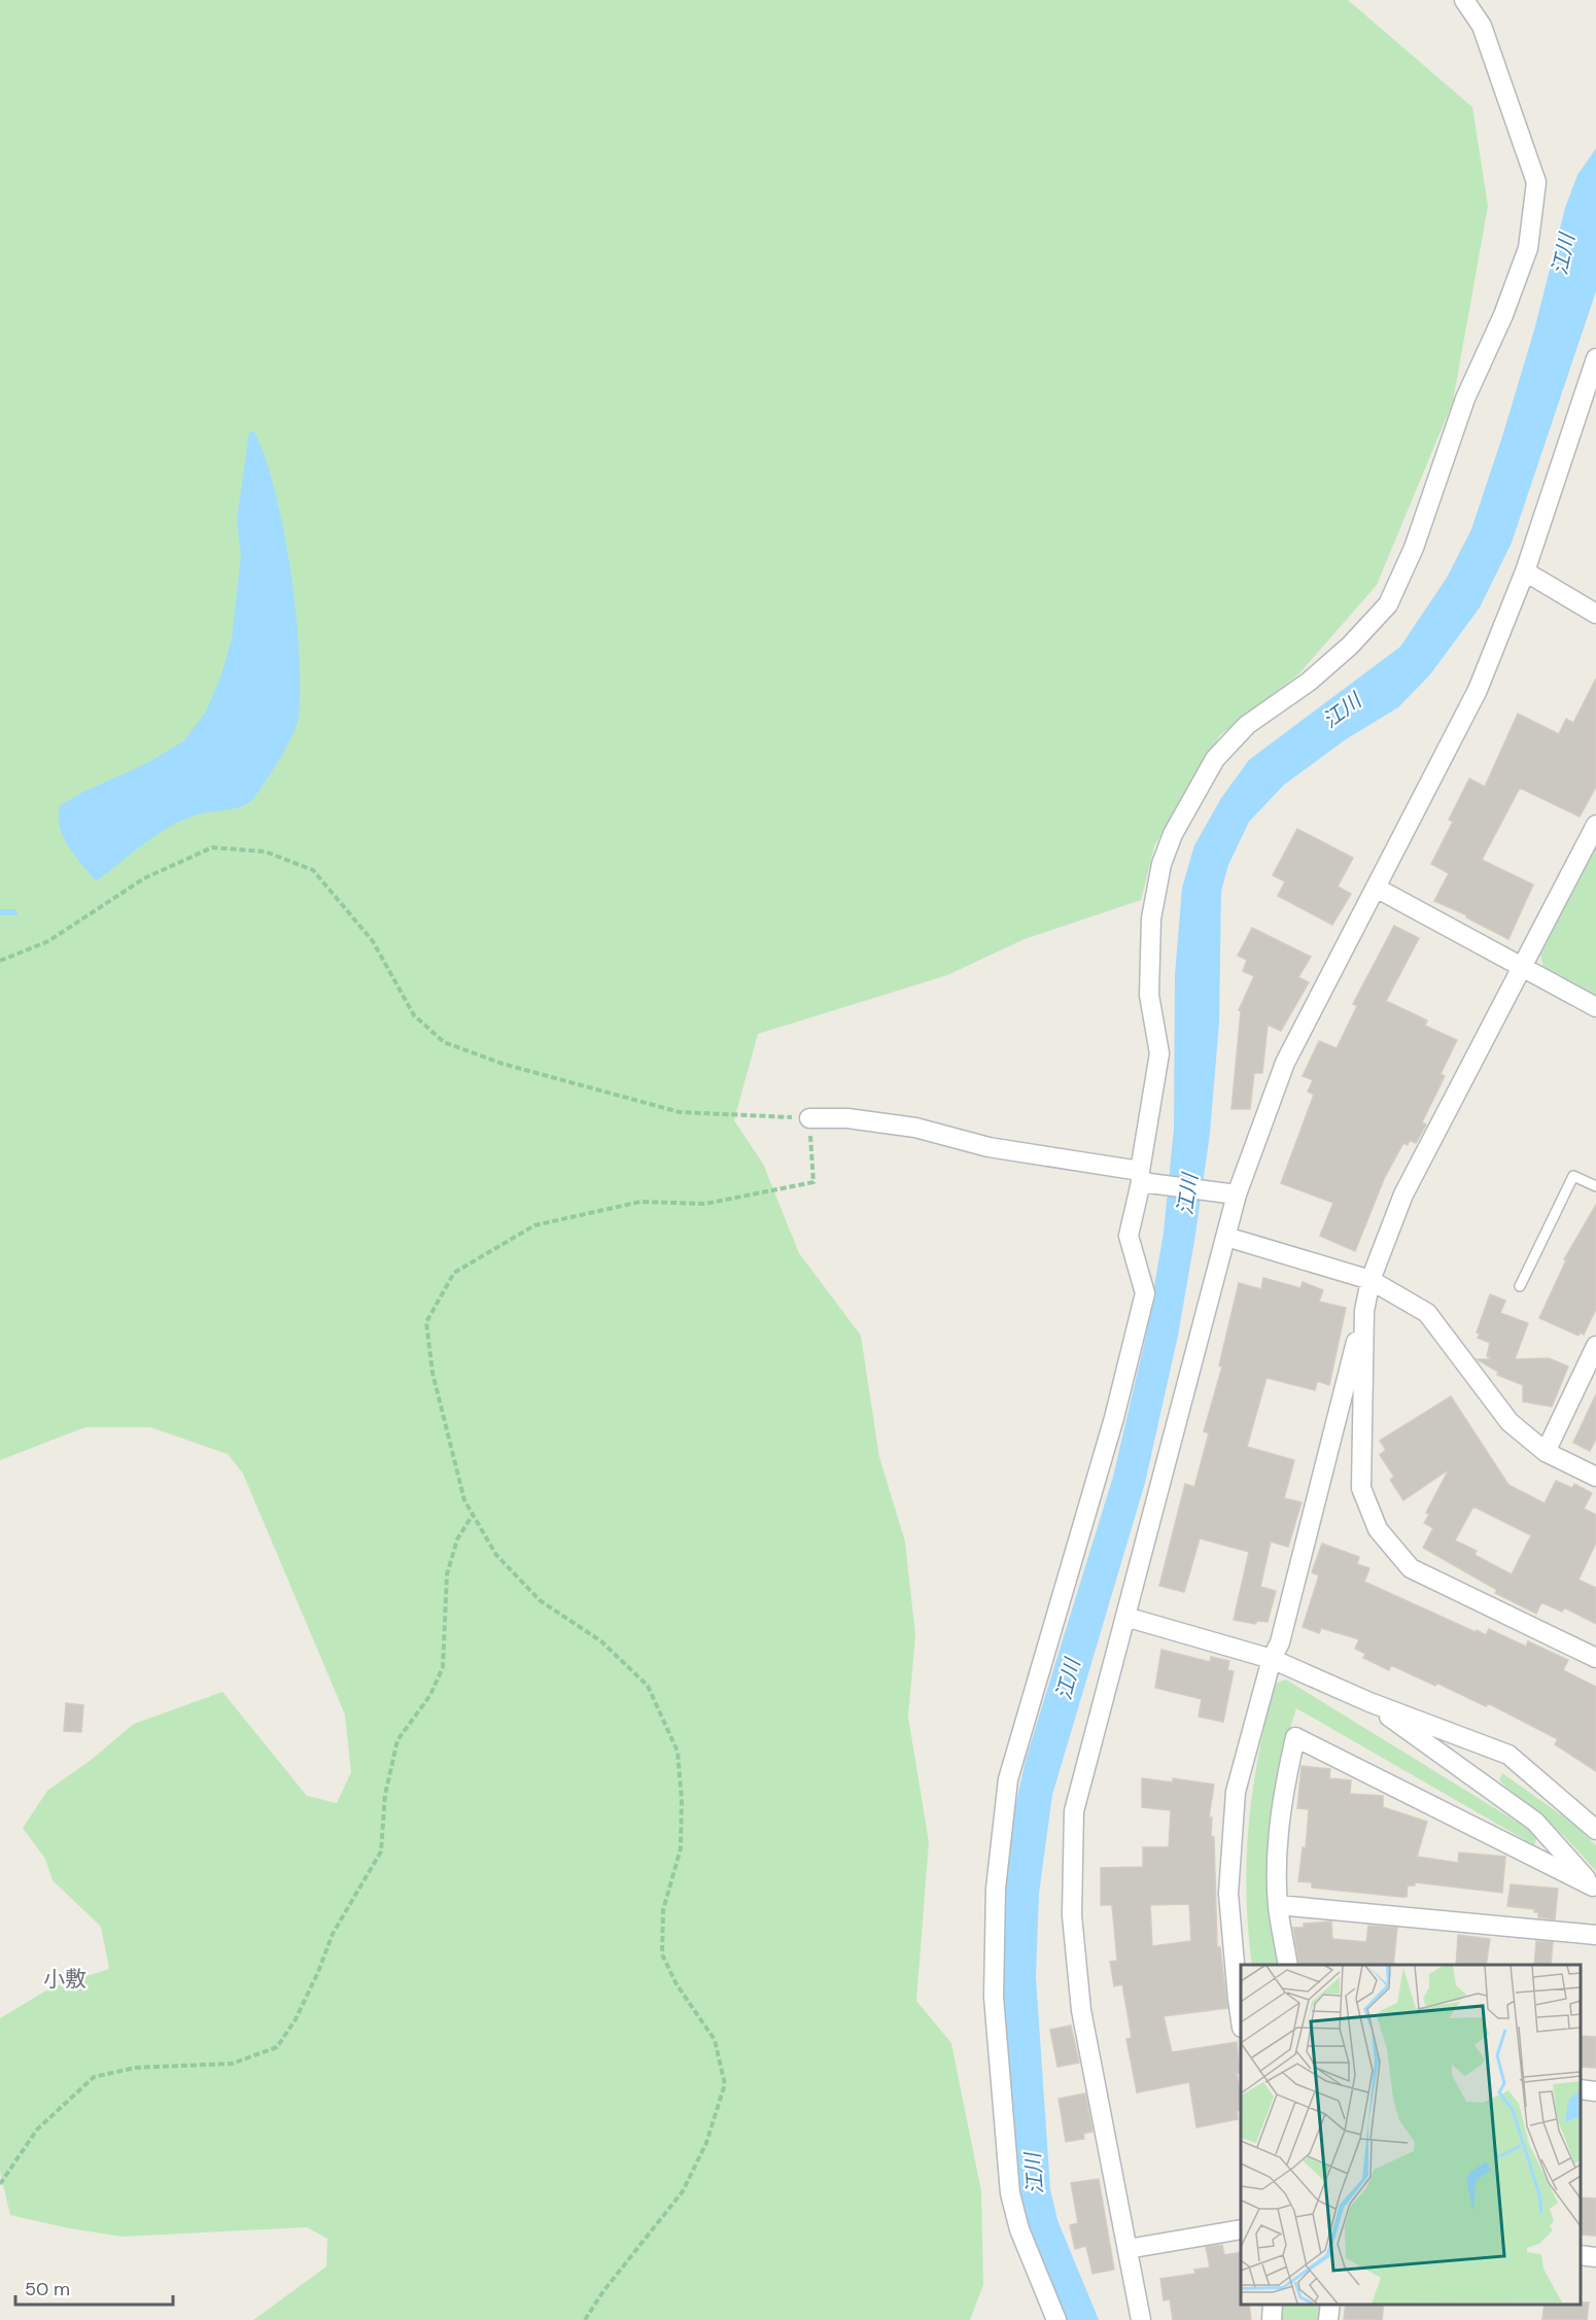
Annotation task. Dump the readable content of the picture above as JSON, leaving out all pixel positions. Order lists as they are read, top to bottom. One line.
{"districts":["小敷"],"water":["江川"],"scale_bar":"50 m"}
